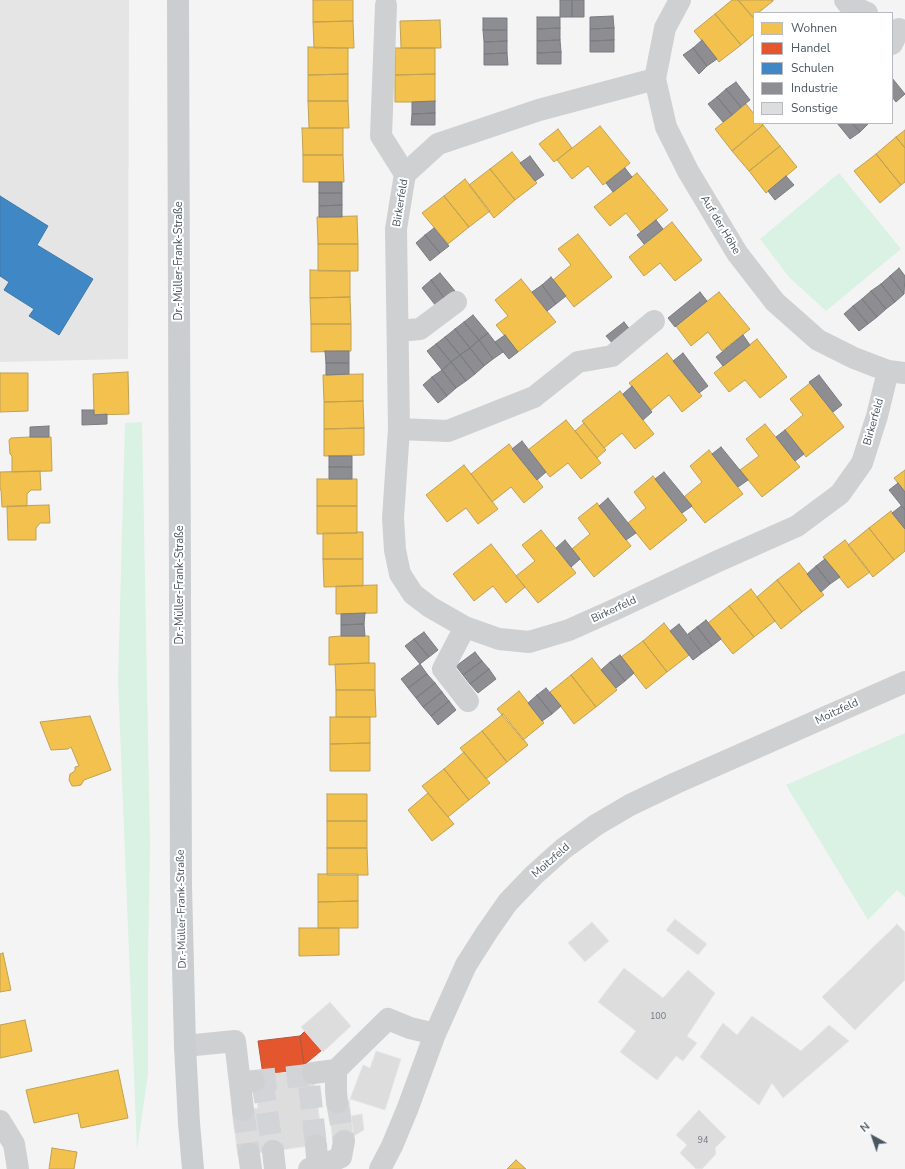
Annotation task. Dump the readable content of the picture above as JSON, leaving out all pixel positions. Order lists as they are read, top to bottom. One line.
{"streets":{"main road":["Dr.-Müller-Frank-Straße"],"street":["Birkerfeld","Auf der Höhe","Moitzfeld"]},"crossings":[["Birkerfeld","Auf der Höhe"]],"house_numbers":["100","94"],"legend":["Wohnen","Handel","Schulen","Industrie","Sonstige"],"north":"top left"}
